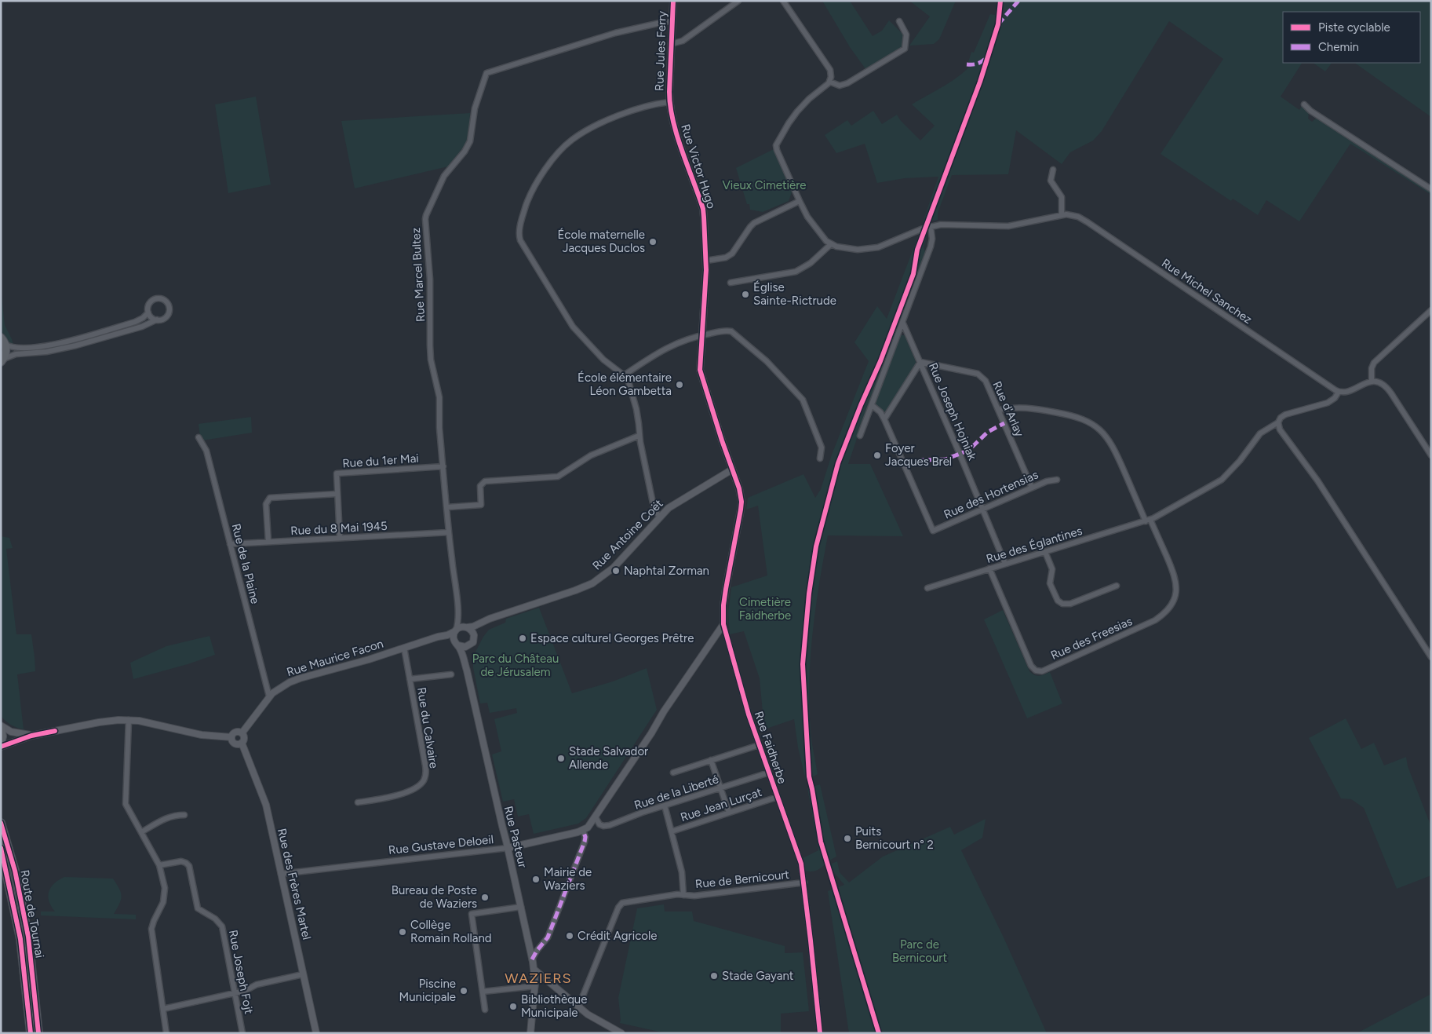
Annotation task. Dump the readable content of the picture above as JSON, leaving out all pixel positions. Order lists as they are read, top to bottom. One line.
{"streets":{"main road":["Route de Tournai"],"street":["Rue Jules Ferry","Rue Victor Hugo","Rue Marcel Bultez","Rue Michel Sanchez","Rue d'Arlay","Rue Joseph Hojniak","Rue du 1er Mai","Rue des Hortensias","Rue du 8 Mai 1945","Rue Antoine Coët","Rue des Églantines","Rue de la Plaine","Rue des Freesias","Rue Maurice Facon","Rue du Calvaire","Rue Faidherbe","Rue de la Liberté","Rue Jean Lurçat","Rue Pasteur","Rue Gustave Deloeil","Rue de Bernicourt","Rue des Frères Martel","Rue Joseph Fojt"]},"crossings":[["Rue Jules Ferry","Rue Victor Hugo"],["Rue Jules Ferry","Rue Marcel Bultez"],["Rue Victor Hugo","Rue Faidherbe"],["Rue Marcel Bultez","Rue du 1er Mai"],["Rue Marcel Bultez","Rue du 8 Mai 1945"],["Rue Marcel Bultez","Rue Antoine Coët"],["Rue Marcel Bultez","Rue Maurice Facon"],["Rue Marcel Bultez","Rue Pasteur"],["Rue Michel Sanchez","Rue des Églantines"],["Rue d'Arlay","Rue Joseph Hojniak"],["Rue d'Arlay","Rue des Hortensias"],["Rue d'Arlay","Rue des Freesias"],["Rue Joseph Hojniak","Rue des Hortensias"],["Rue Joseph Hojniak","Rue des Églantines"],["Rue du 1er Mai","Rue du 8 Mai 1945"],["Rue du 8 Mai 1945","Rue de la Plaine"],["Rue Antoine Coët","Rue Maurice Facon"],["Rue Antoine Coët","Rue Faidherbe"],["Rue Antoine Coët","Rue Pasteur"],["Rue des Églantines","Rue des Freesias"],["Rue de la Plaine","Rue Maurice Facon"],["Rue Maurice Facon","Rue du Calvaire"],["Rue Maurice Facon","Rue Pasteur"],["Rue Maurice Facon","Rue des Frères Martel"],["Rue Faidherbe","Rue de la Liberté"],["Rue Faidherbe","Rue Jean Lurçat"],["Rue Faidherbe","Rue de Bernicourt"],["Rue Pasteur","Rue Gustave Deloeil"],["Rue Gustave Deloeil","Rue des Frères Martel"]],"districts":["WAZIERS"],"parks":["Vieux Cimetière","Cimetière Faidherbe","Parc du Château de Jérusalem","Parc de Bernicourt"],"places":["École maternelle Jacques Duclos","Église Sainte-Rictrude","École élémentaire Léon Gambetta","Foyer Jacques Brel","Naphtal Zorman","Espace culturel Georges Prêtre","Stade Salvador Allende","Puits Bernicourt n° 2","Mairie de Waziers","Bureau de Poste de Waziers","Collège Romain Rolland","Crédit Agricole","Stade Gayant","Piscine Municipale","Bibliothèque Municipale"],"legend":["Piste cyclable","Chemin"]}
